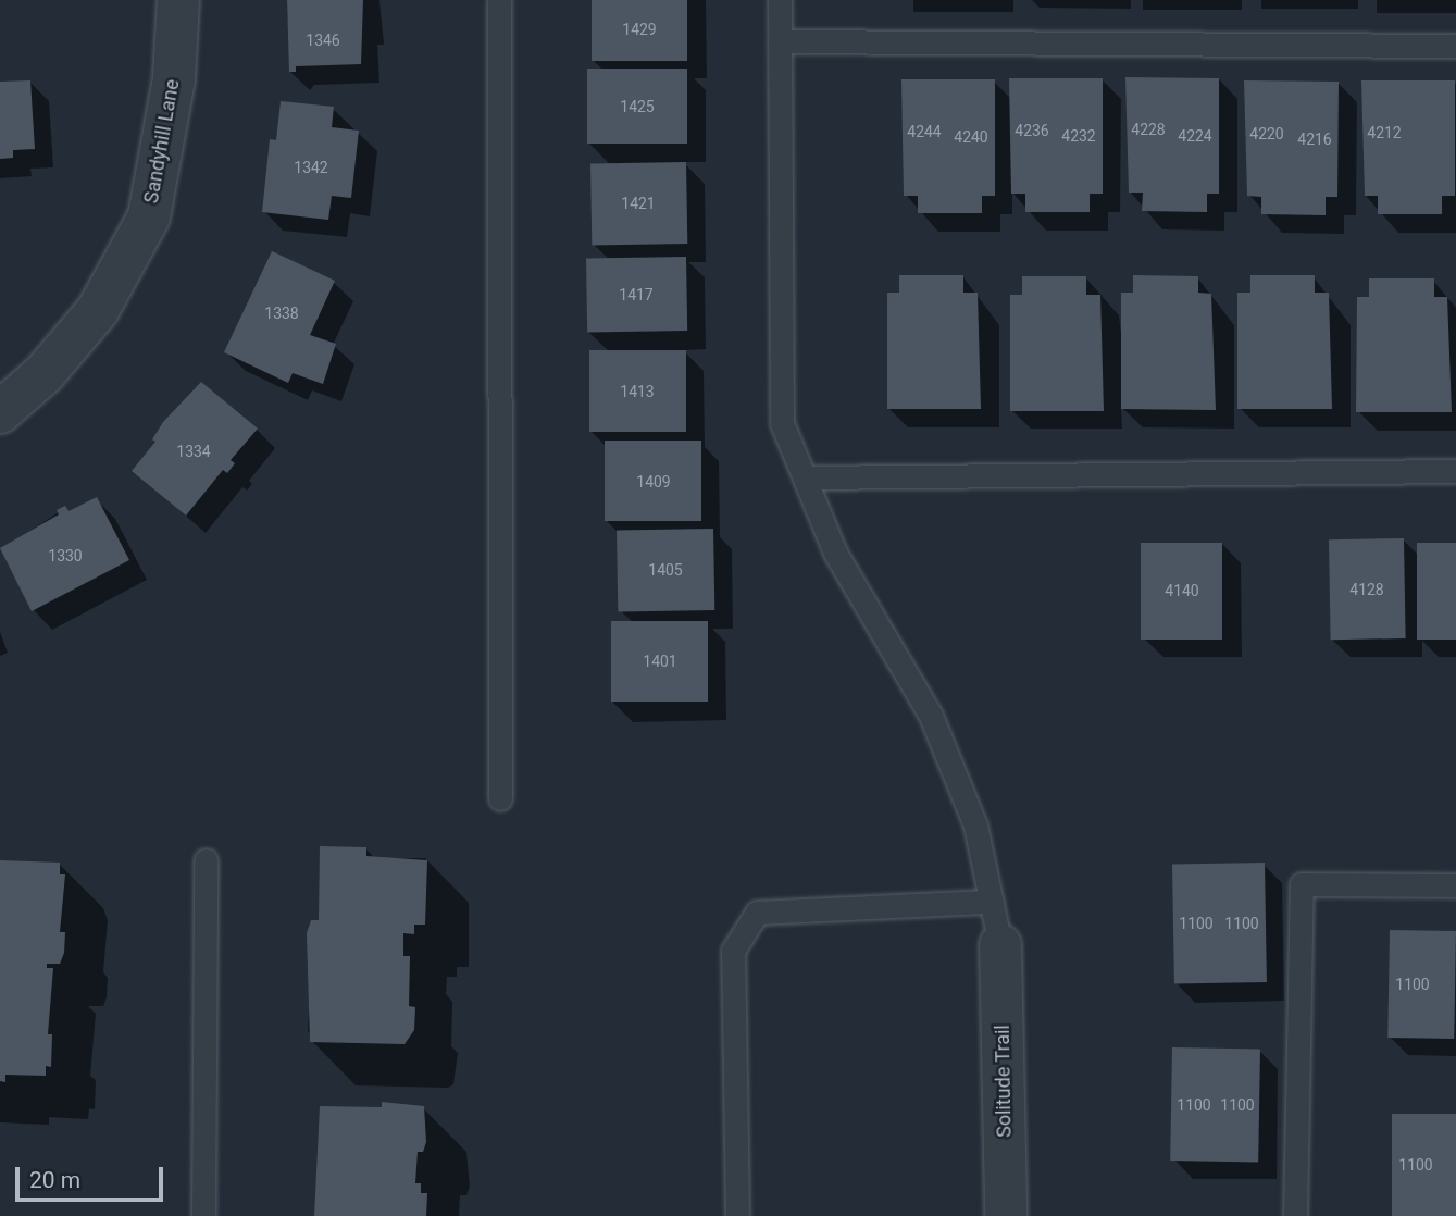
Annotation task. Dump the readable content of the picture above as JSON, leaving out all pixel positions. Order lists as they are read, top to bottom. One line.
{"streets":{"street":["Sandyhill Lane","Solitude Trail"]},"house_numbers":["1429","1346","1425","4228","4236","4244","4212","4220","4232","4224","4240","4216","1342","1421","1417","1338","1413","1334","1409","1330","1405","4128","4140","1401","1100","1100","1100","1100","1100","1100"],"scale_bar":"20 m"}
